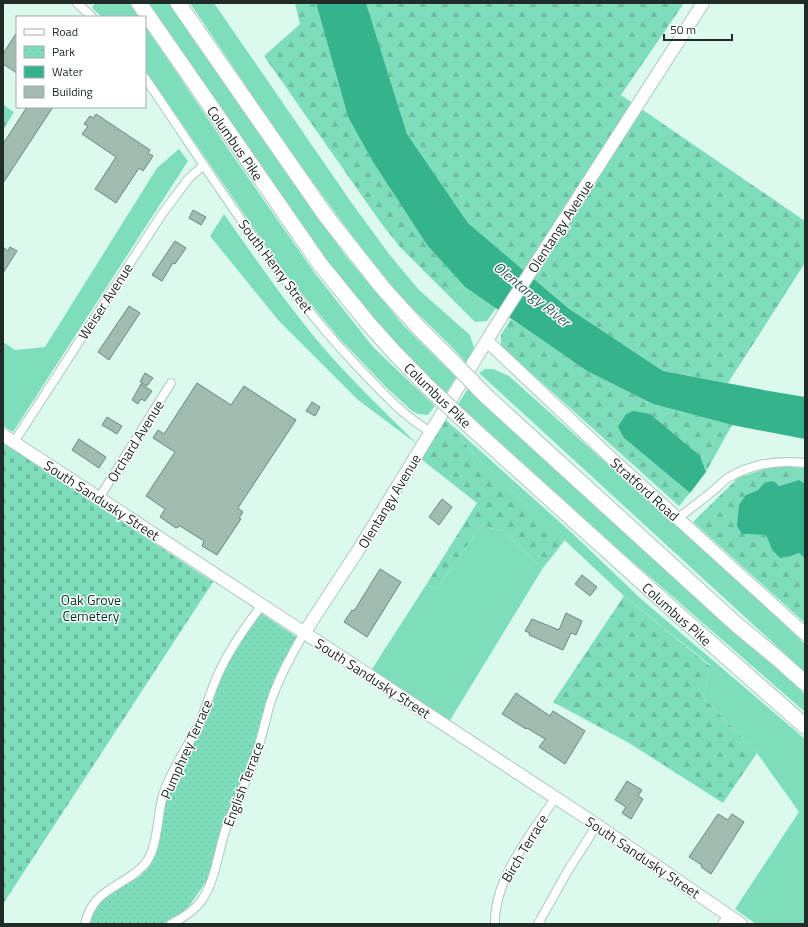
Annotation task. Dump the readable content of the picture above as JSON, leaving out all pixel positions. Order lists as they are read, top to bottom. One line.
{"streets":{"highway":["Columbus Pike"],"street":["Olentangy Avenue","South Henry Street","Weiser Avenue","Orchard Avenue","Stratford Road","South Sandusky Street","Pumphrey Terrace","English Terrace","Birch Terrace"]},"crossings":[["Olentangy Avenue","South Henry Street"],["Olentangy Avenue","Stratford Road"],["Olentangy Avenue","South Sandusky Street"],["Olentangy Avenue","English Terrace"],["South Henry Street","Weiser Avenue"],["Weiser Avenue","South Sandusky Street"],["Orchard Avenue","South Sandusky Street"],["South Sandusky Street","Pumphrey Terrace"],["South Sandusky Street","English Terrace"],["South Sandusky Street","Birch Terrace"]],"water":["Olentangy River"],"parks":["Oak Grove Cemetery"],"legend":["Road","Park","Water","Building"],"scale_bar":"50 m"}
